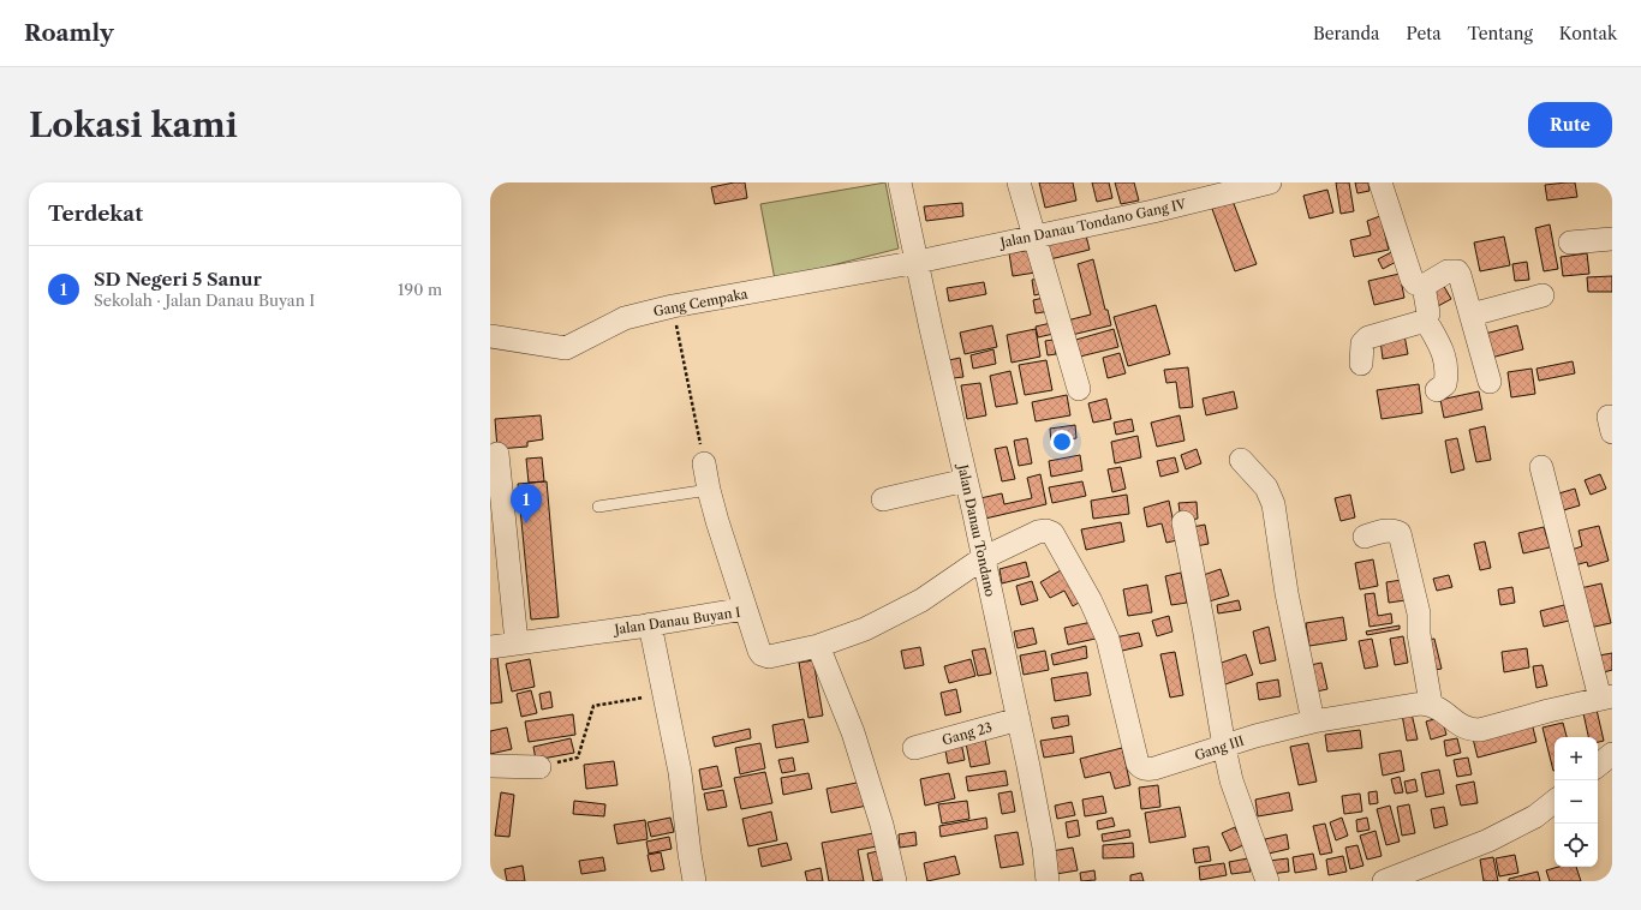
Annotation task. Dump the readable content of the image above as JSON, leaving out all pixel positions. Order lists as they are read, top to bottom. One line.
{"streets":{"street":["Jalan Danau Tondano Gang IV","Gang Cempaka","Jalan Danau Tondano","Jalan Danau Buyan I","Gang 23","Gang III"]},"crossings":[["Jalan Danau Tondano Gang IV","Gang Cempaka"],["Jalan Danau Tondano Gang IV","Jalan Danau Tondano"],["Gang Cempaka","Jalan Danau Tondano"],["Jalan Danau Tondano","Jalan Danau Buyan I"],["Jalan Danau Tondano","Gang 23"],["Jalan Danau Tondano","Gang III"],["Jalan Danau Buyan I","Gang III"]],"page":{"header":"Roamly","nav":["Beranda","Peta","Tentang","Kontak"],"buttons":"Rute","title":"Lokasi kami","heading":"Terdekat","list":[{"mark":"1","name":"SD Negeri 5 Sanur","note":"Sekolah · Jalan Danau Buyan I","value":"190 m"}],"pins":"1","map_buttons":["+","−"]}}
